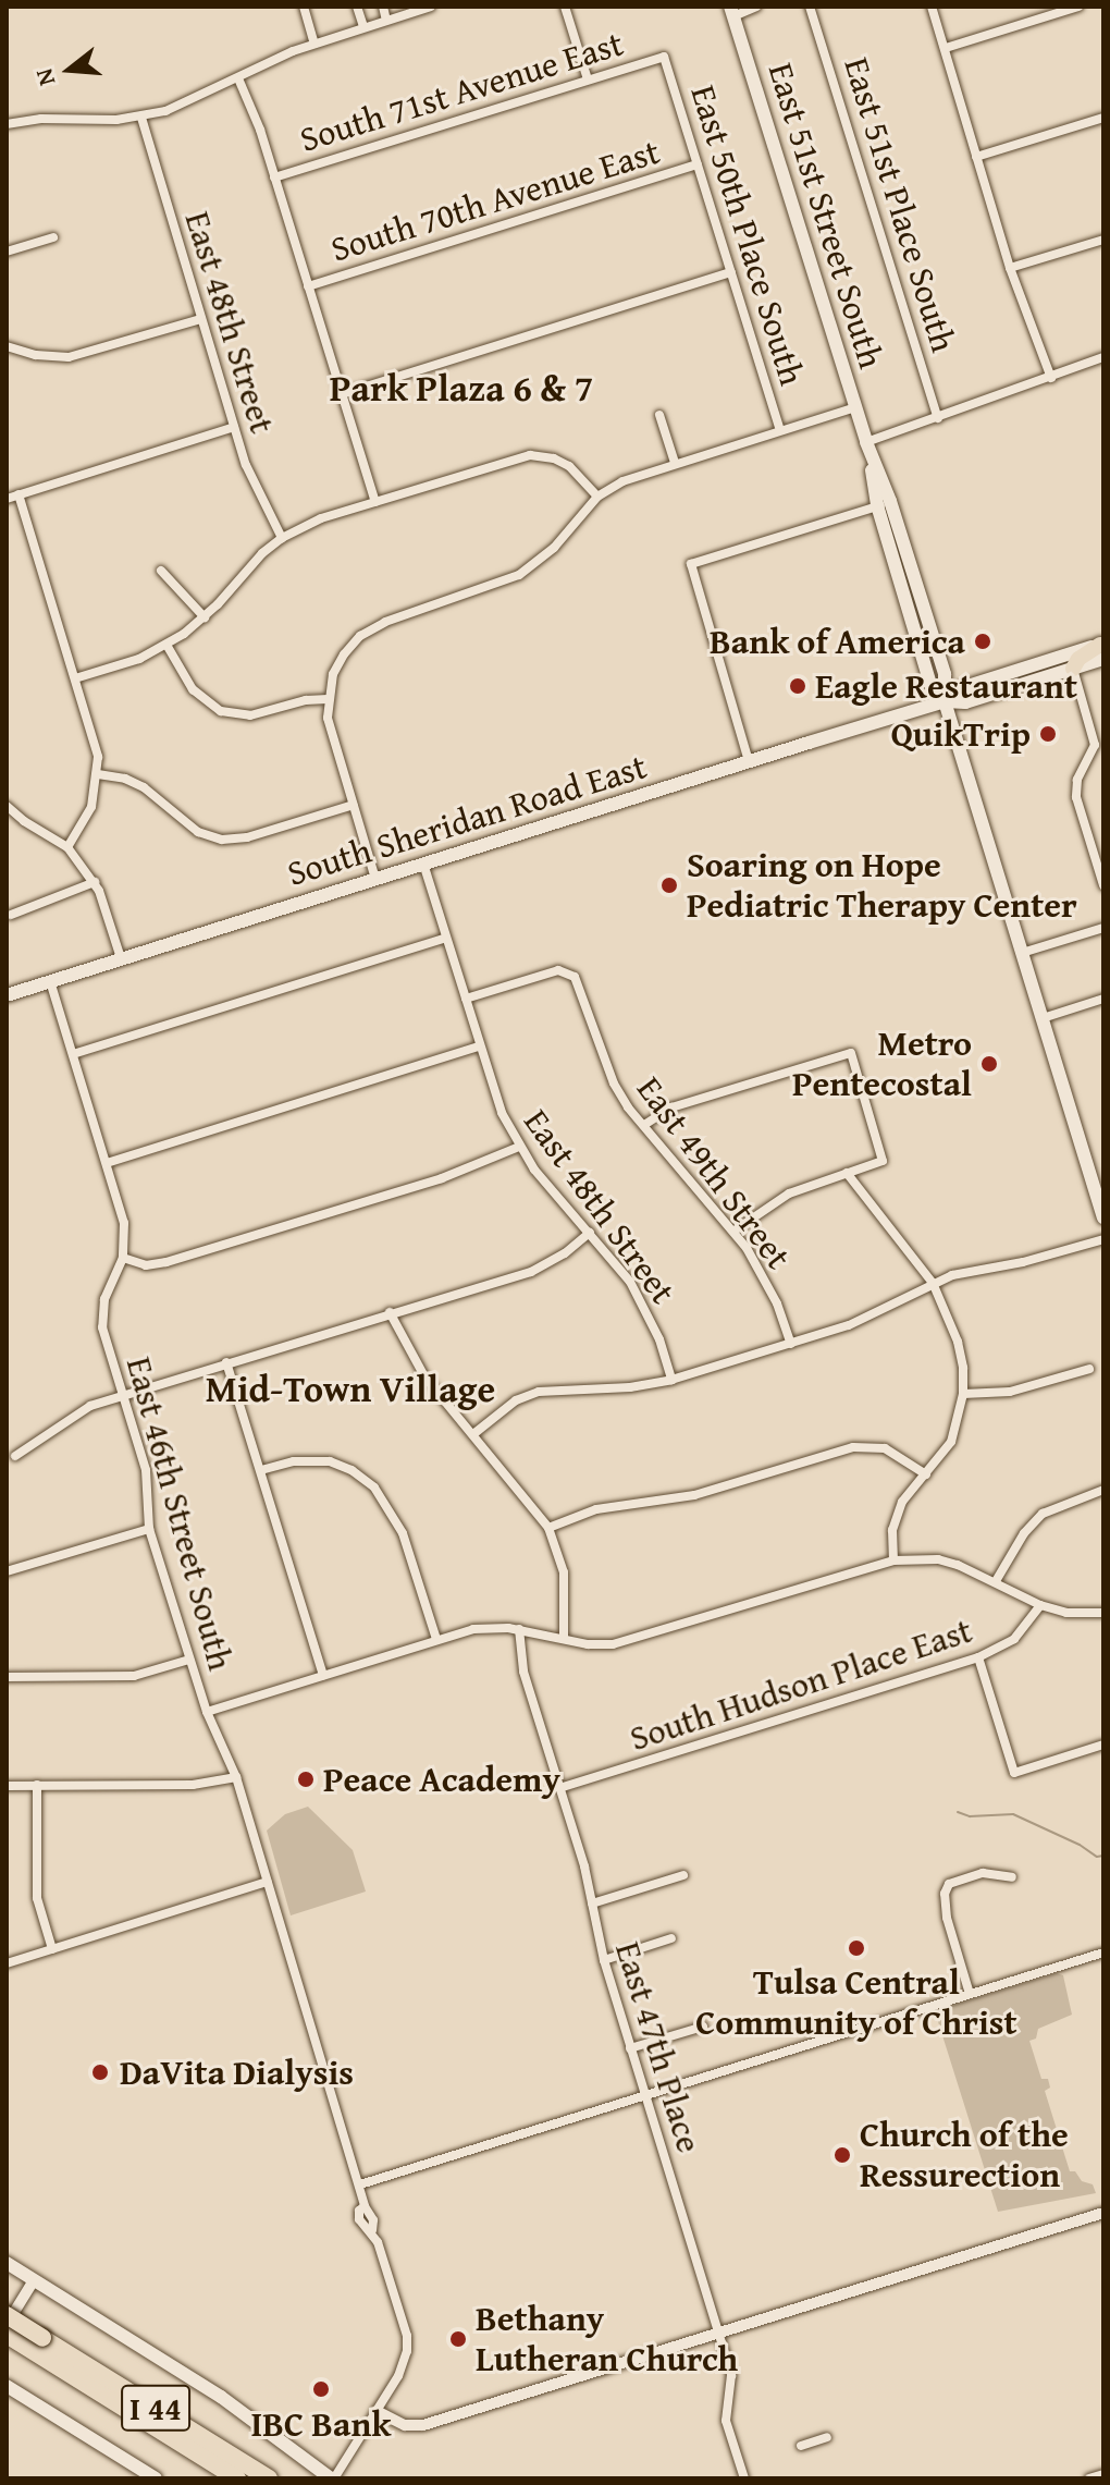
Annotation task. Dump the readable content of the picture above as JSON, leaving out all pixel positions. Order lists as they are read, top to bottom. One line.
{"streets":{"highway":["I 44"],"main road":["East 51st Street South","South Sheridan Road East"],"street":["South 71st Avenue East","South 70th Avenue East","East 51st Place South","East 50th Place South","East 48th Street","East 49th Street","East 46th Street South","South Hudson Place East","East 47th Place"]},"crossings":[["South 71st Avenue East","East 50th Place South"],["South 70th Avenue East","East 50th Place South"],["East 51st Street South","South Sheridan Road East"],["East 48th Street","South Sheridan Road East"],["East 48th Street","East 49th Street"],["South Sheridan Road East","East 46th Street South"],["South Hudson Place East","East 47th Place"]],"districts":["Park Plaza 6 & 7","Mid-Town Village"],"places":["Bank of America","Eagle Restaurant","QuikTrip","Soaring on Hope Pediatric Therapy Center","Metro Pentecostal","Peace Academy","Tulsa Central Community of Christ","DaVita Dialysis","Church of the Ressurection","Bethany Lutheran Church","IBC Bank"],"north":"left"}
